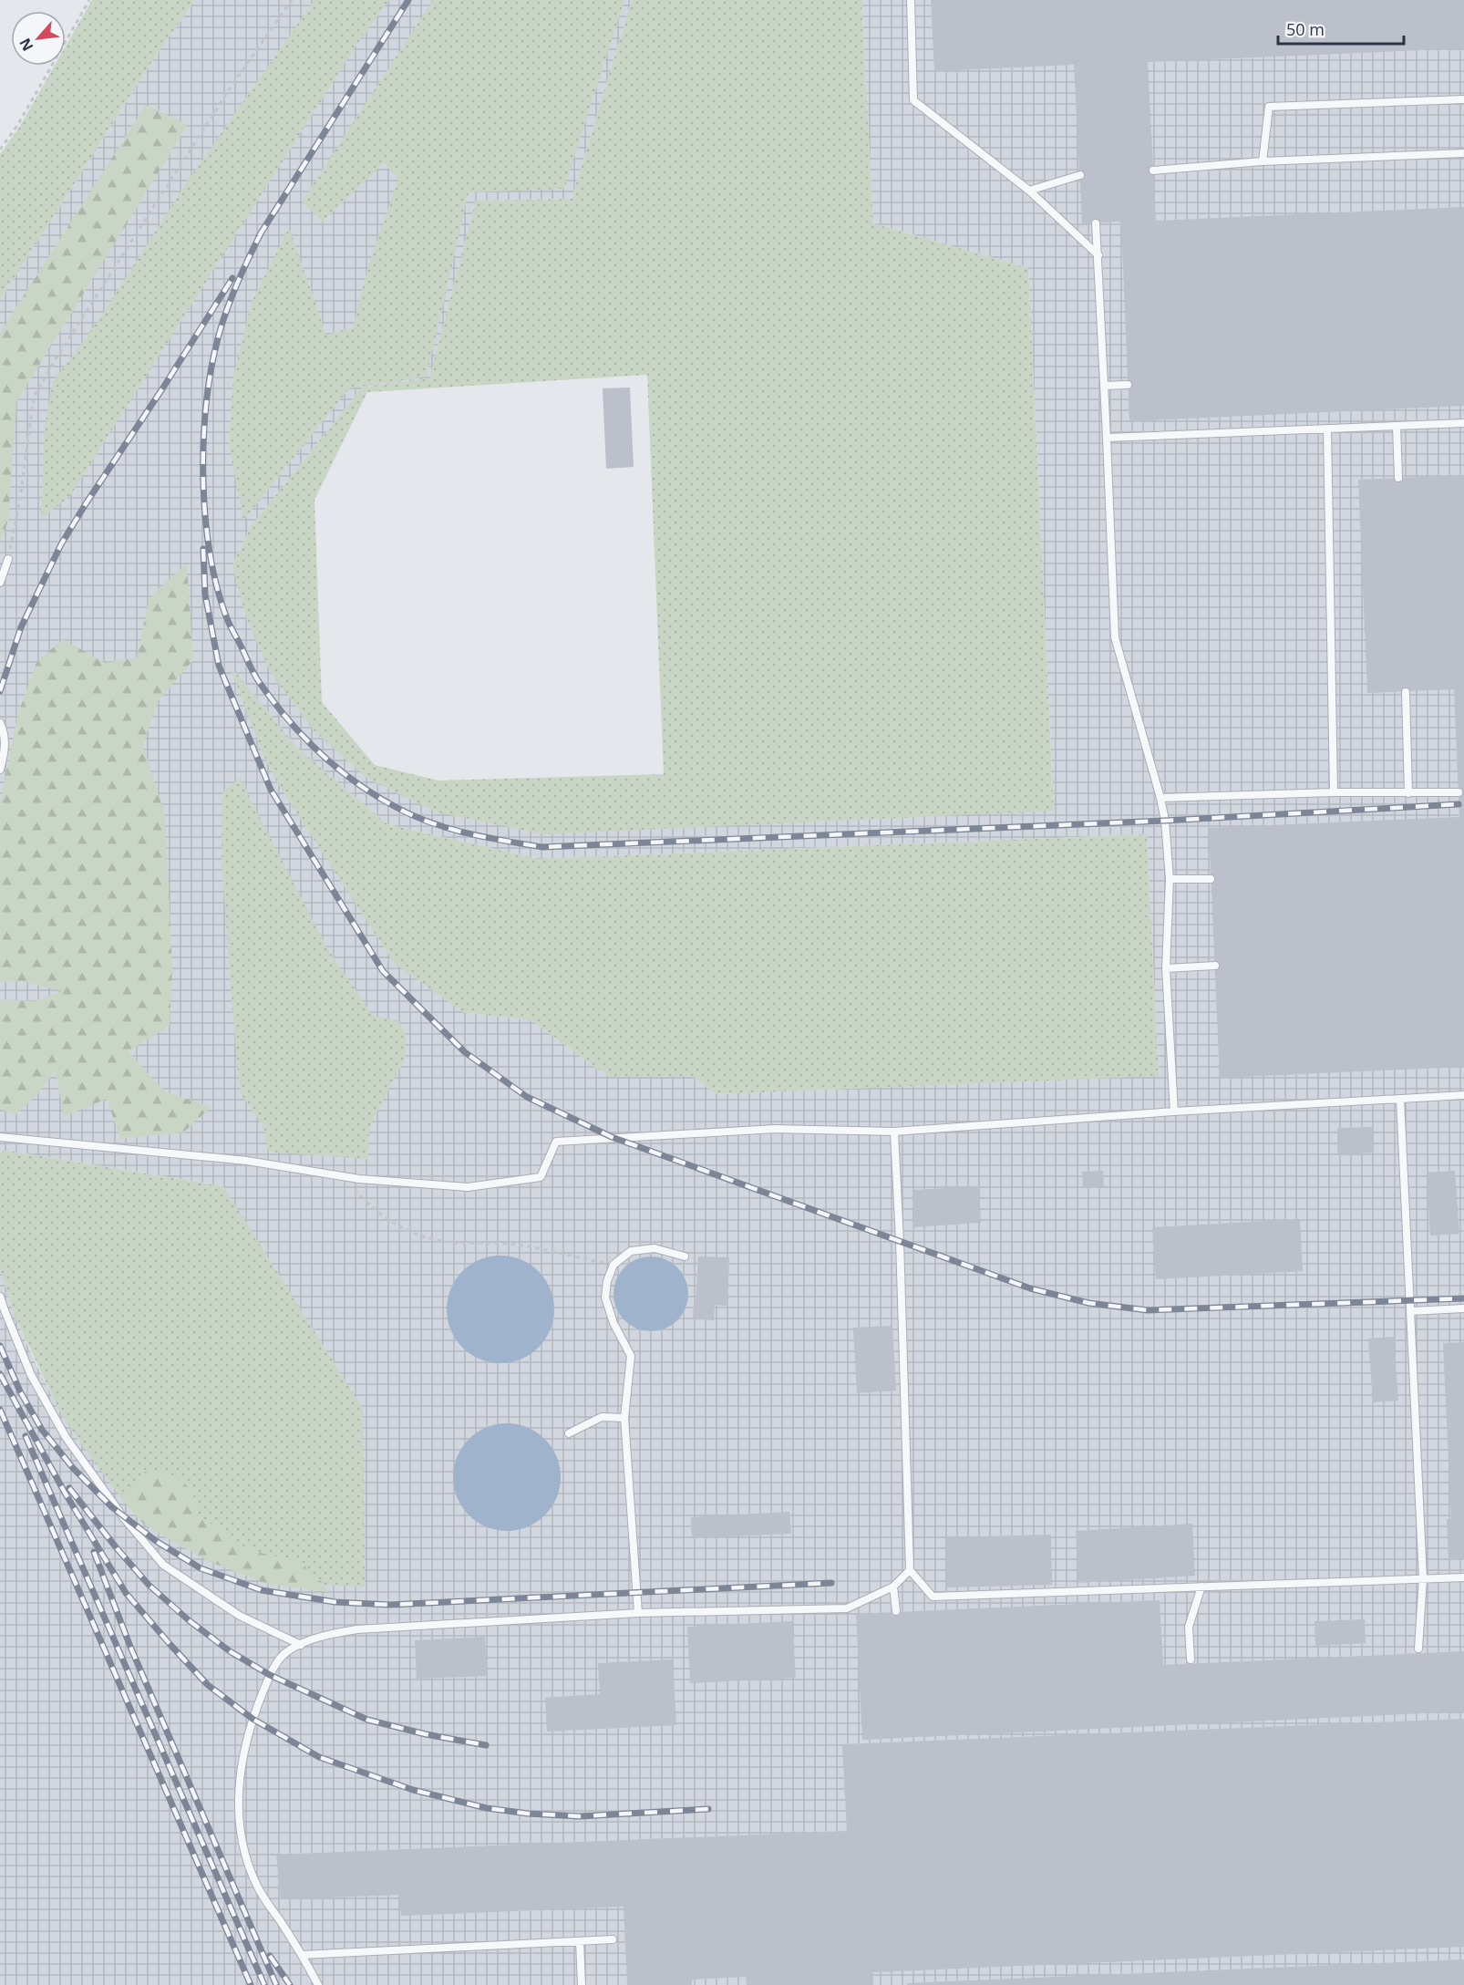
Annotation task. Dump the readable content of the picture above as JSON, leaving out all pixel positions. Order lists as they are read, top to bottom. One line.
{"scale_bar":"50 m","north":"bottom left"}
